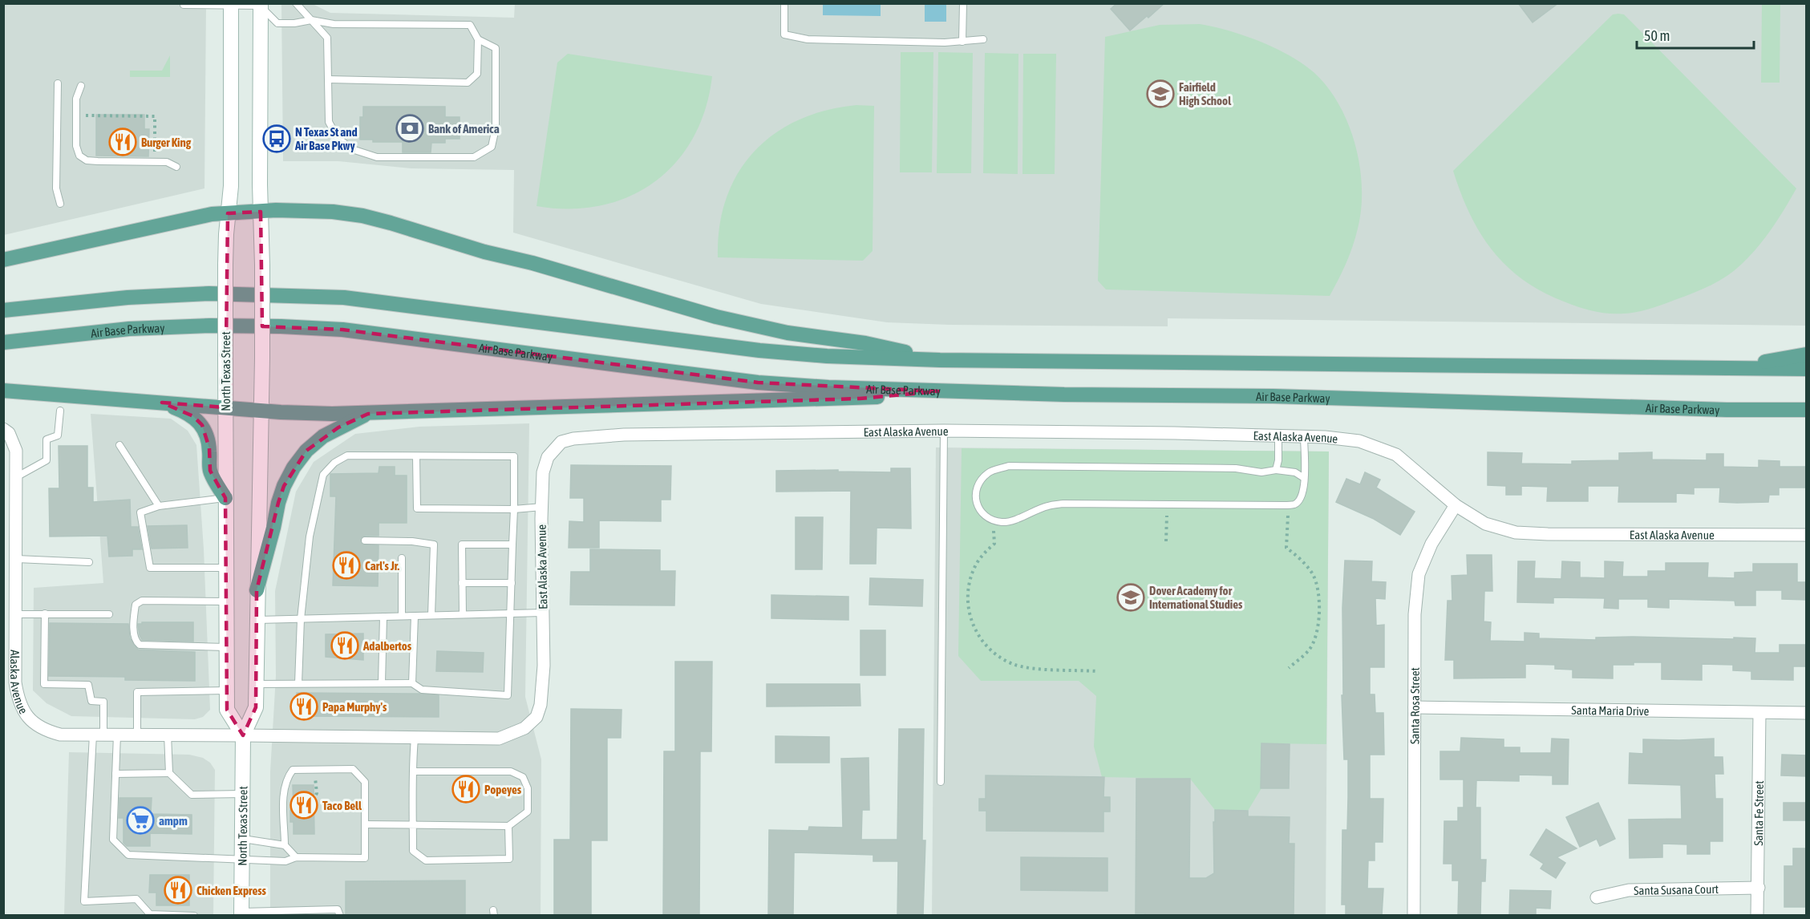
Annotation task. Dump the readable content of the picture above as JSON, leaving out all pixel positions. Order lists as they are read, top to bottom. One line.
{"streets":{"main road":["Air Base Parkway","North Texas Street"],"street":["East Alaska Avenue","Alaska Avenue","Santa Rosa Street","Santa Maria Drive","Santa Fe Street","Santa Susana Court"]},"crossings":[["North Texas Street","East Alaska Avenue"],["North Texas Street","Alaska Avenue"],["East Alaska Avenue","Alaska Avenue"],["East Alaska Avenue","Santa Rosa Street"],["Santa Rosa Street","Santa Maria Drive"],["Santa Maria Drive","Santa Fe Street"],["Santa Fe Street","Santa Susana Court"]],"places":{"school or university":["Fairfield High School","Dover Academy for International Studies"],"bank":["Bank of America"],"bus stop":["N Texas St and Air Base Pkwy"],"restaurant":["Burger King","Carl's Jr.","Adalbertos","Papa Murphy's","Popeyes","Taco Bell","Chicken Express"],"supermarket":["ampm"]},"scale_bar":"50 m"}
